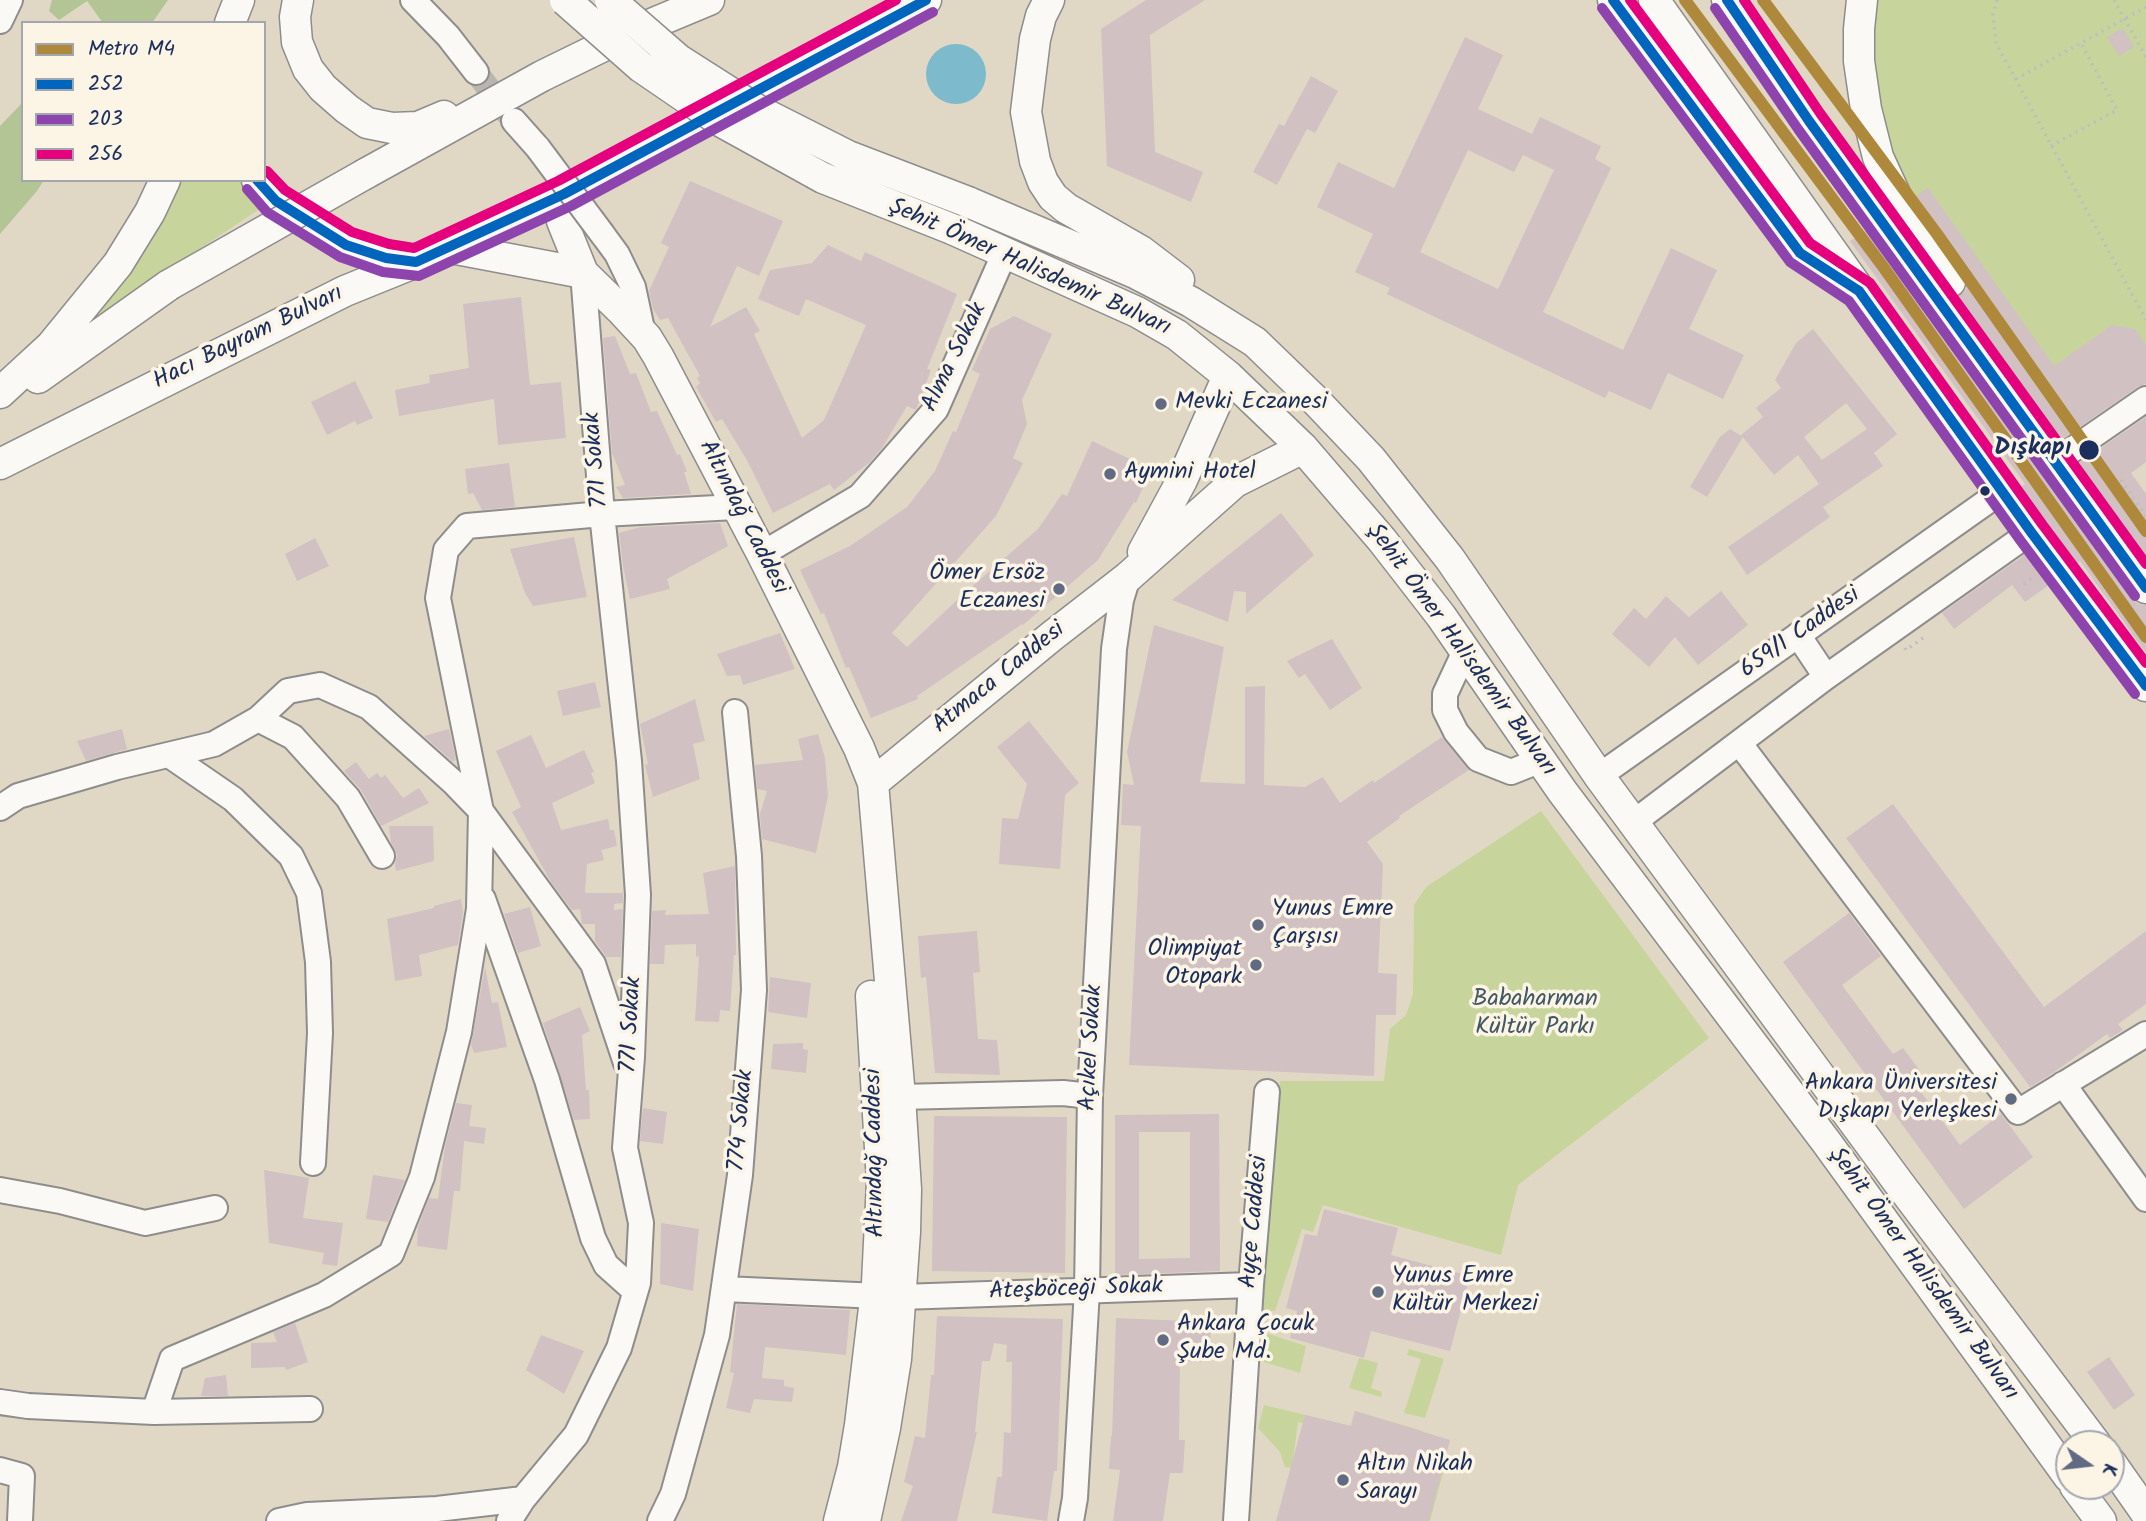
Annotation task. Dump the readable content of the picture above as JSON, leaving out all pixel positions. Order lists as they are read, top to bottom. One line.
{"streets":{"main road":["Şehit Ömer Halisdemir Bulvarı","Hacı Bayram Bulvarı","Altındağ Caddesi","Atmaca Caddesi"],"street":["Alma Sokak","771 Sokak","659/1 Caddesi","Açıkel Sokak","774 Sokak","Ayçe Caddesi","Ateşböceği Sokak"]},"crossings":[["Şehit Ömer Halisdemir Bulvarı","Alma Sokak"],["Şehit Ömer Halisdemir Bulvarı","659/1 Caddesi"],["Şehit Ömer Halisdemir Bulvarı","Atmaca Caddesi"],["Hacı Bayram Bulvarı","Altındağ Caddesi"],["Alma Sokak","Altındağ Caddesi"],["771 Sokak","Altındağ Caddesi"],["Altındağ Caddesi","Atmaca Caddesi"],["Altındağ Caddesi","Ateşböceği Sokak"],["Atmaca Caddesi","Açıkel Sokak"],["Açıkel Sokak","Ateşböceği Sokak"],["774 Sokak","Ateşböceği Sokak"],["Ayçe Caddesi","Ateşböceği Sokak"]],"parks":["Babaharman Kültür Parkı"],"places":["Mevki Eczanesi","Dışkapı","Aymini Hotel","Ömer Ersöz Eczanesi","Yunus Emre Çarşısı","Olimpiyat Otopark","Ankara Üniversitesi Dışkapı Yerleşkesi","Yunus Emre Kültür Merkezi","Ankara Çocuk Şube Md.","Altın Nikah Sarayı"],"lines":["metro line M4","transit line 252","transit line 256","transit line 203"],"legend":["Metro M4","252","203","256"],"north":"right"}
